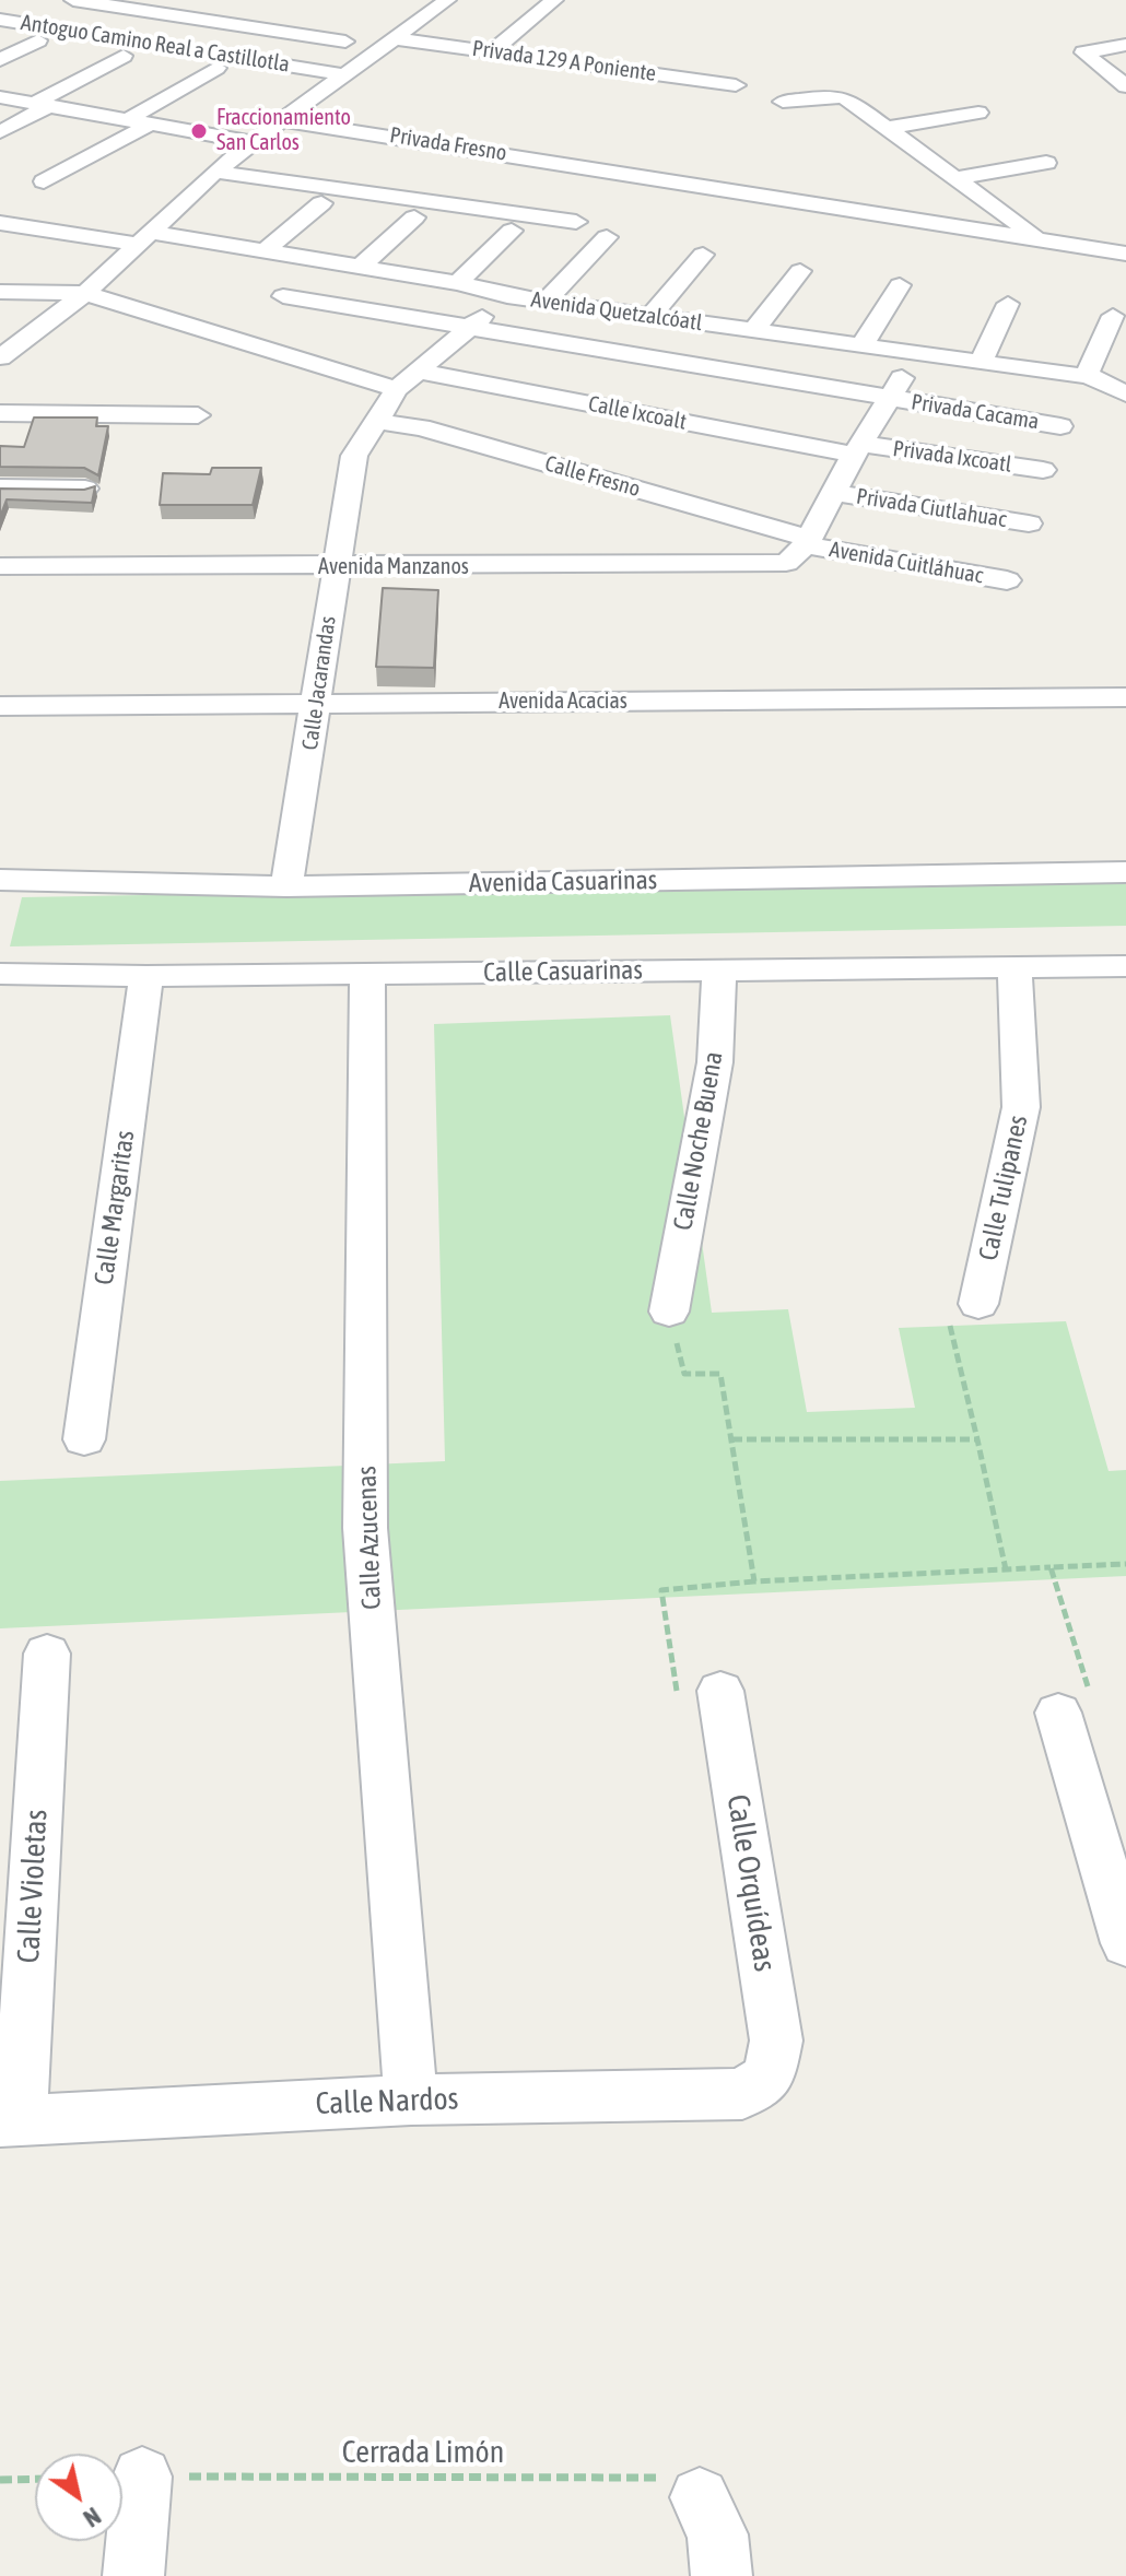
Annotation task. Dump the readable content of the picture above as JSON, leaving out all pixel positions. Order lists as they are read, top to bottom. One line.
{"streets":{"street":["Antoguo Camino Real a Castillotla","Privada 129 A Poniente","Privada Fresno","Avenida Quetzalcóatl","Privada Cacama","Calle Ixcoalt","Privada Ixcoatl","Calle Fresno","Privada Ciutlahuac","Avenida Cuitláhuac","Avenida Manzanos","Calle Jacarandas","Avenida Acacias","Avenida Casuarinas","Calle Casuarinas","Calle Noche Buena","Calle Tulipanes","Calle Margaritas","Calle Azucenas","Calle Orquídeas","Calle Violetas","Calle Nardos"],"path":["Cerrada Limón"]},"crossings":[["Avenida Quetzalcóatl","Calle Jacarandas"],["Privada Cacama","Calle Jacarandas"],["Calle Ixcoalt","Privada Ixcoatl"],["Calle Ixcoalt","Calle Jacarandas"],["Calle Fresno","Avenida Cuitláhuac"],["Calle Fresno","Avenida Manzanos"],["Calle Fresno","Calle Jacarandas"],["Avenida Cuitláhuac","Avenida Manzanos"],["Avenida Manzanos","Calle Jacarandas"],["Calle Jacarandas","Avenida Acacias"],["Calle Jacarandas","Avenida Casuarinas"],["Calle Casuarinas","Calle Noche Buena"],["Calle Casuarinas","Calle Tulipanes"],["Calle Casuarinas","Calle Margaritas"],["Calle Casuarinas","Calle Azucenas"],["Calle Azucenas","Calle Nardos"],["Calle Orquídeas","Calle Nardos"],["Calle Violetas","Calle Nardos"]],"places":["Fraccionamiento San Carlos"],"north":"bottom right"}
